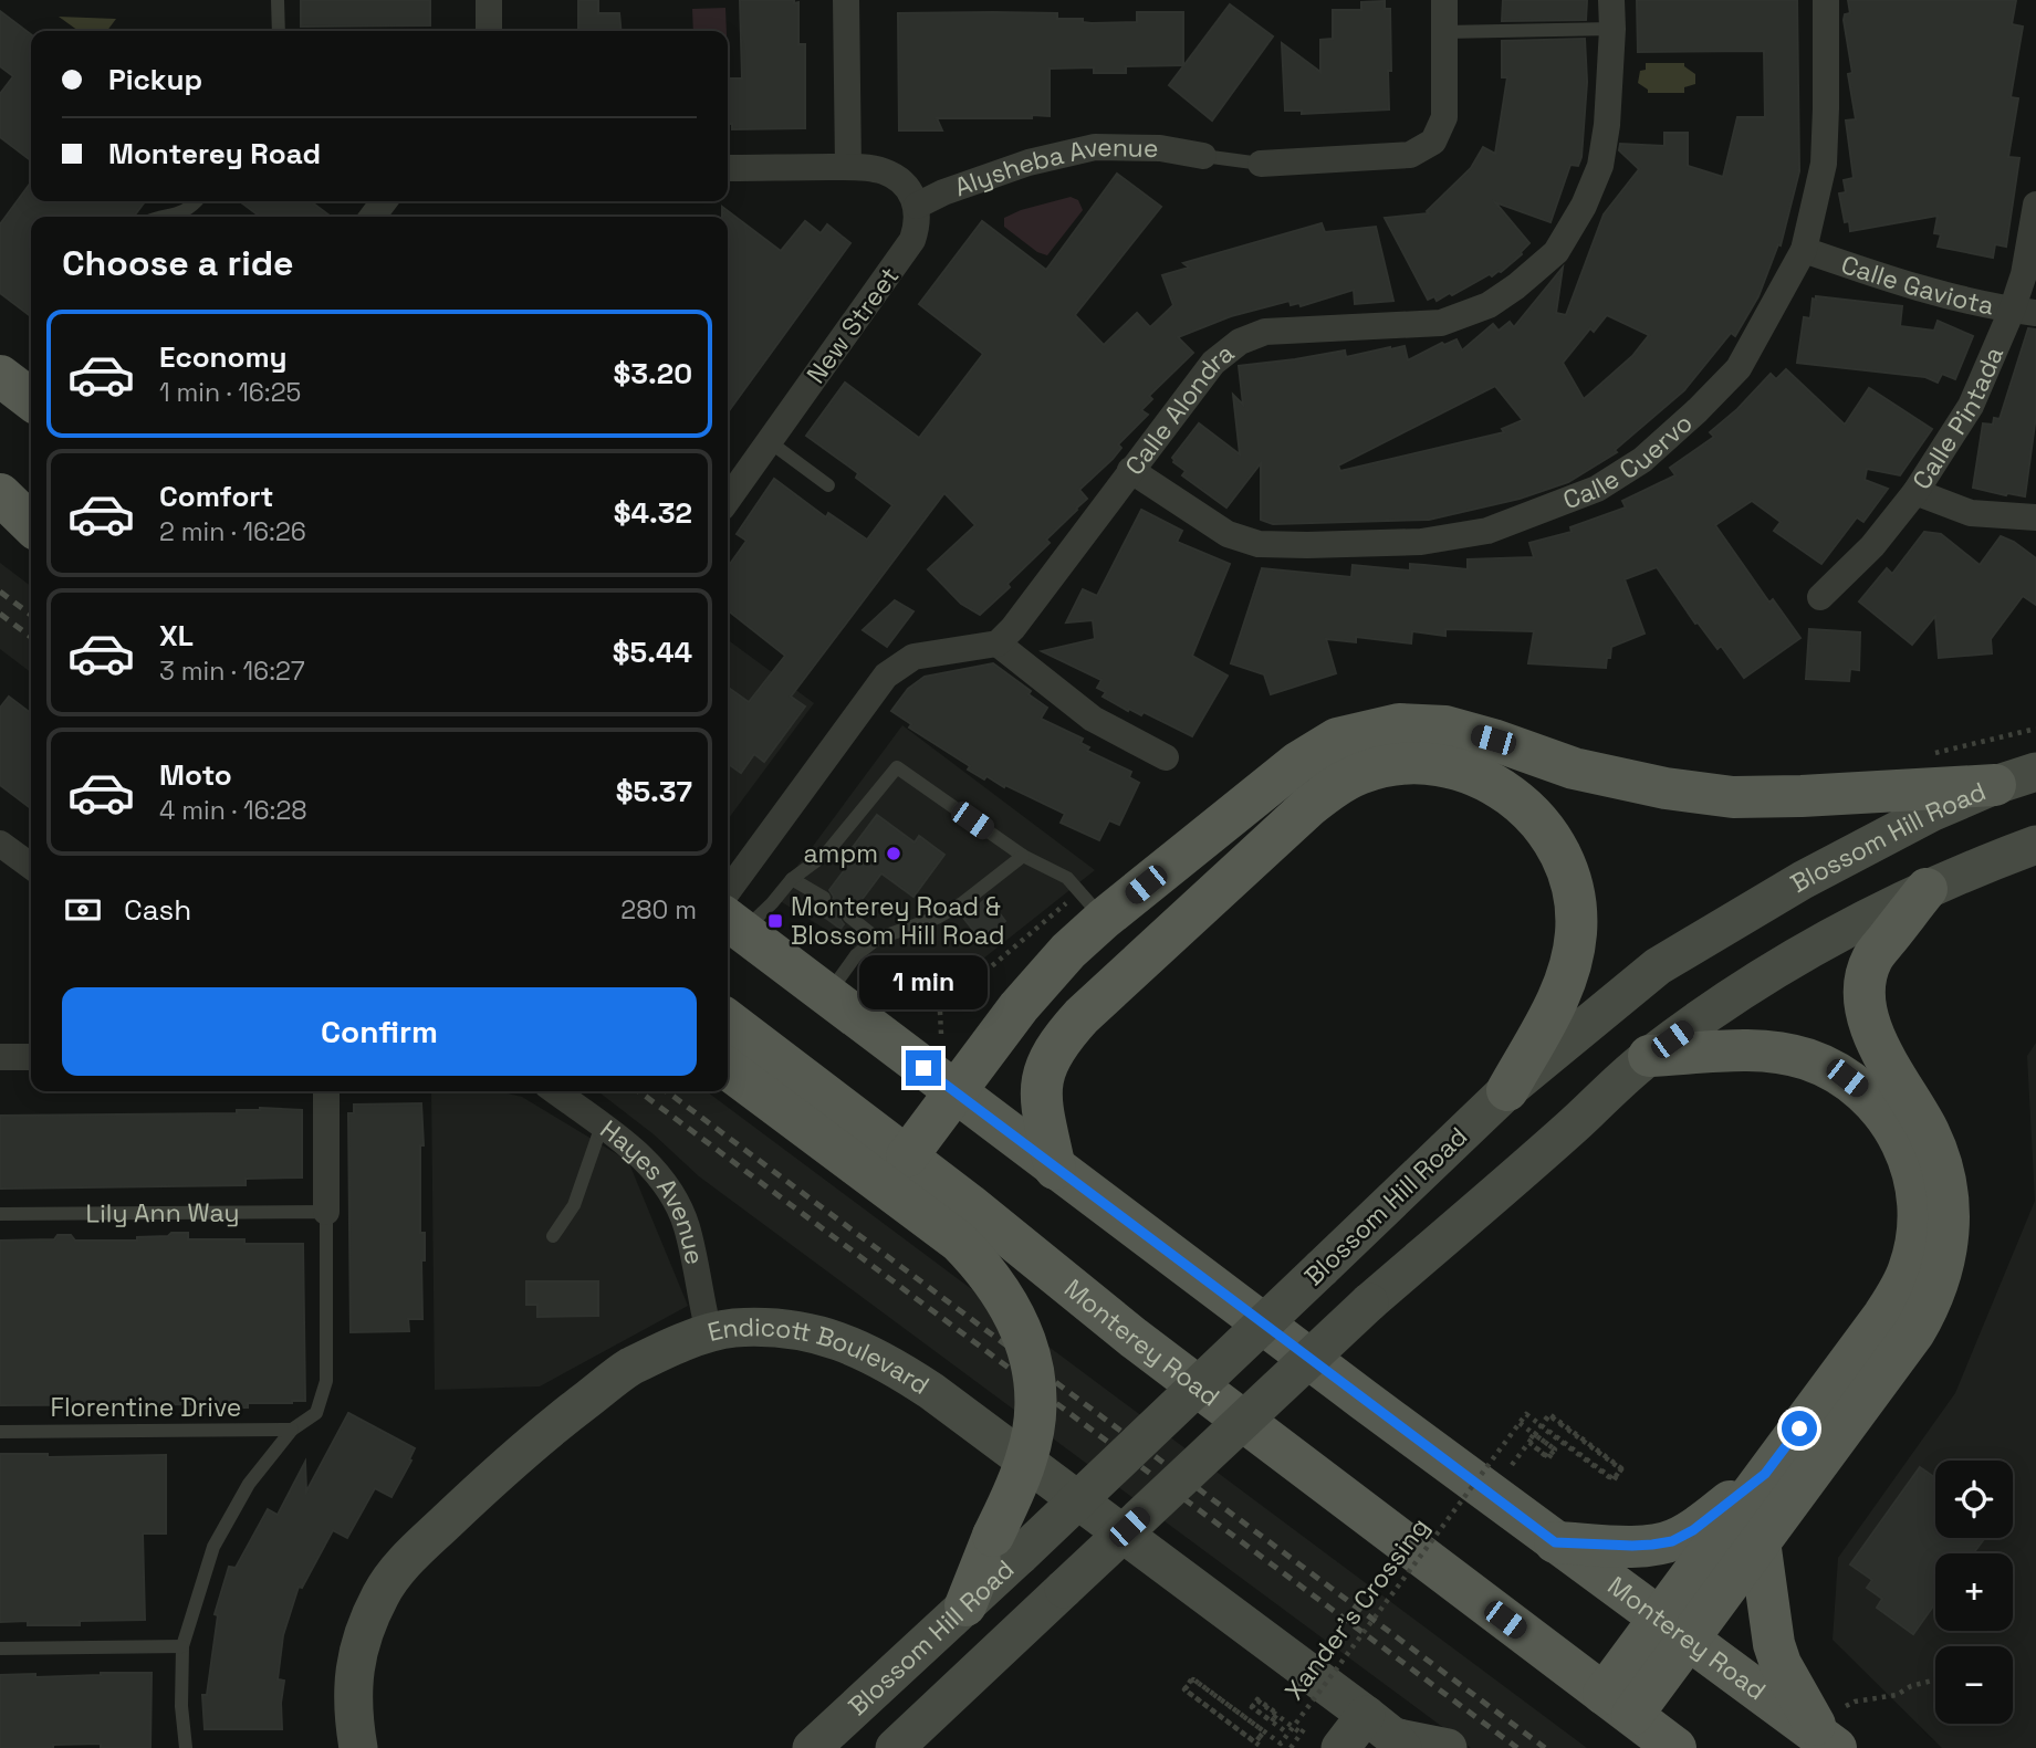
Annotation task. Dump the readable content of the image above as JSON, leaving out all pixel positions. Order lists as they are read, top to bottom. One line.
{"streets":{"main road":["Blossom Hill Road","Monterey Road","Endicott Boulevard"],"street":["Alysheba Avenue","Calle Gaviota","New Street","Calle Alondra","Calle Pintada","Calle Cuervo","Hayes Avenue"],"lane":["Lily Ann Way","Florentine Drive"],"path":["Xander’s Crossing"]},"crossings":[["Alysheba Avenue","New Street"],["Calle Gaviota","Calle Pintada"],["Calle Gaviota","Calle Cuervo"],["Calle Alondra","Calle Cuervo"],["Hayes Avenue","Endicott Boulevard"]],"places":{"other":["ampm"],"transit":["Monterey Road & Blossom Hill Road"]},"page":{"banner":["Pickup","Monterey Road"],"heading":"Choose a ride","list":[{"name":"Economy","note":"1 min · 16:25","value":"$3.20"},{"name":"Comfort","note":"2 min · 16:26","value":"$4.32"},{"name":"XL","note":"3 min · 16:27","value":"$5.44"},{"name":"Moto","note":"4 min · 16:28","value":"$5.37"}],"pay":["Cash","280 m"],"bubble":"1 min","buttons":"Confirm","map_buttons":["+","−"]}}
